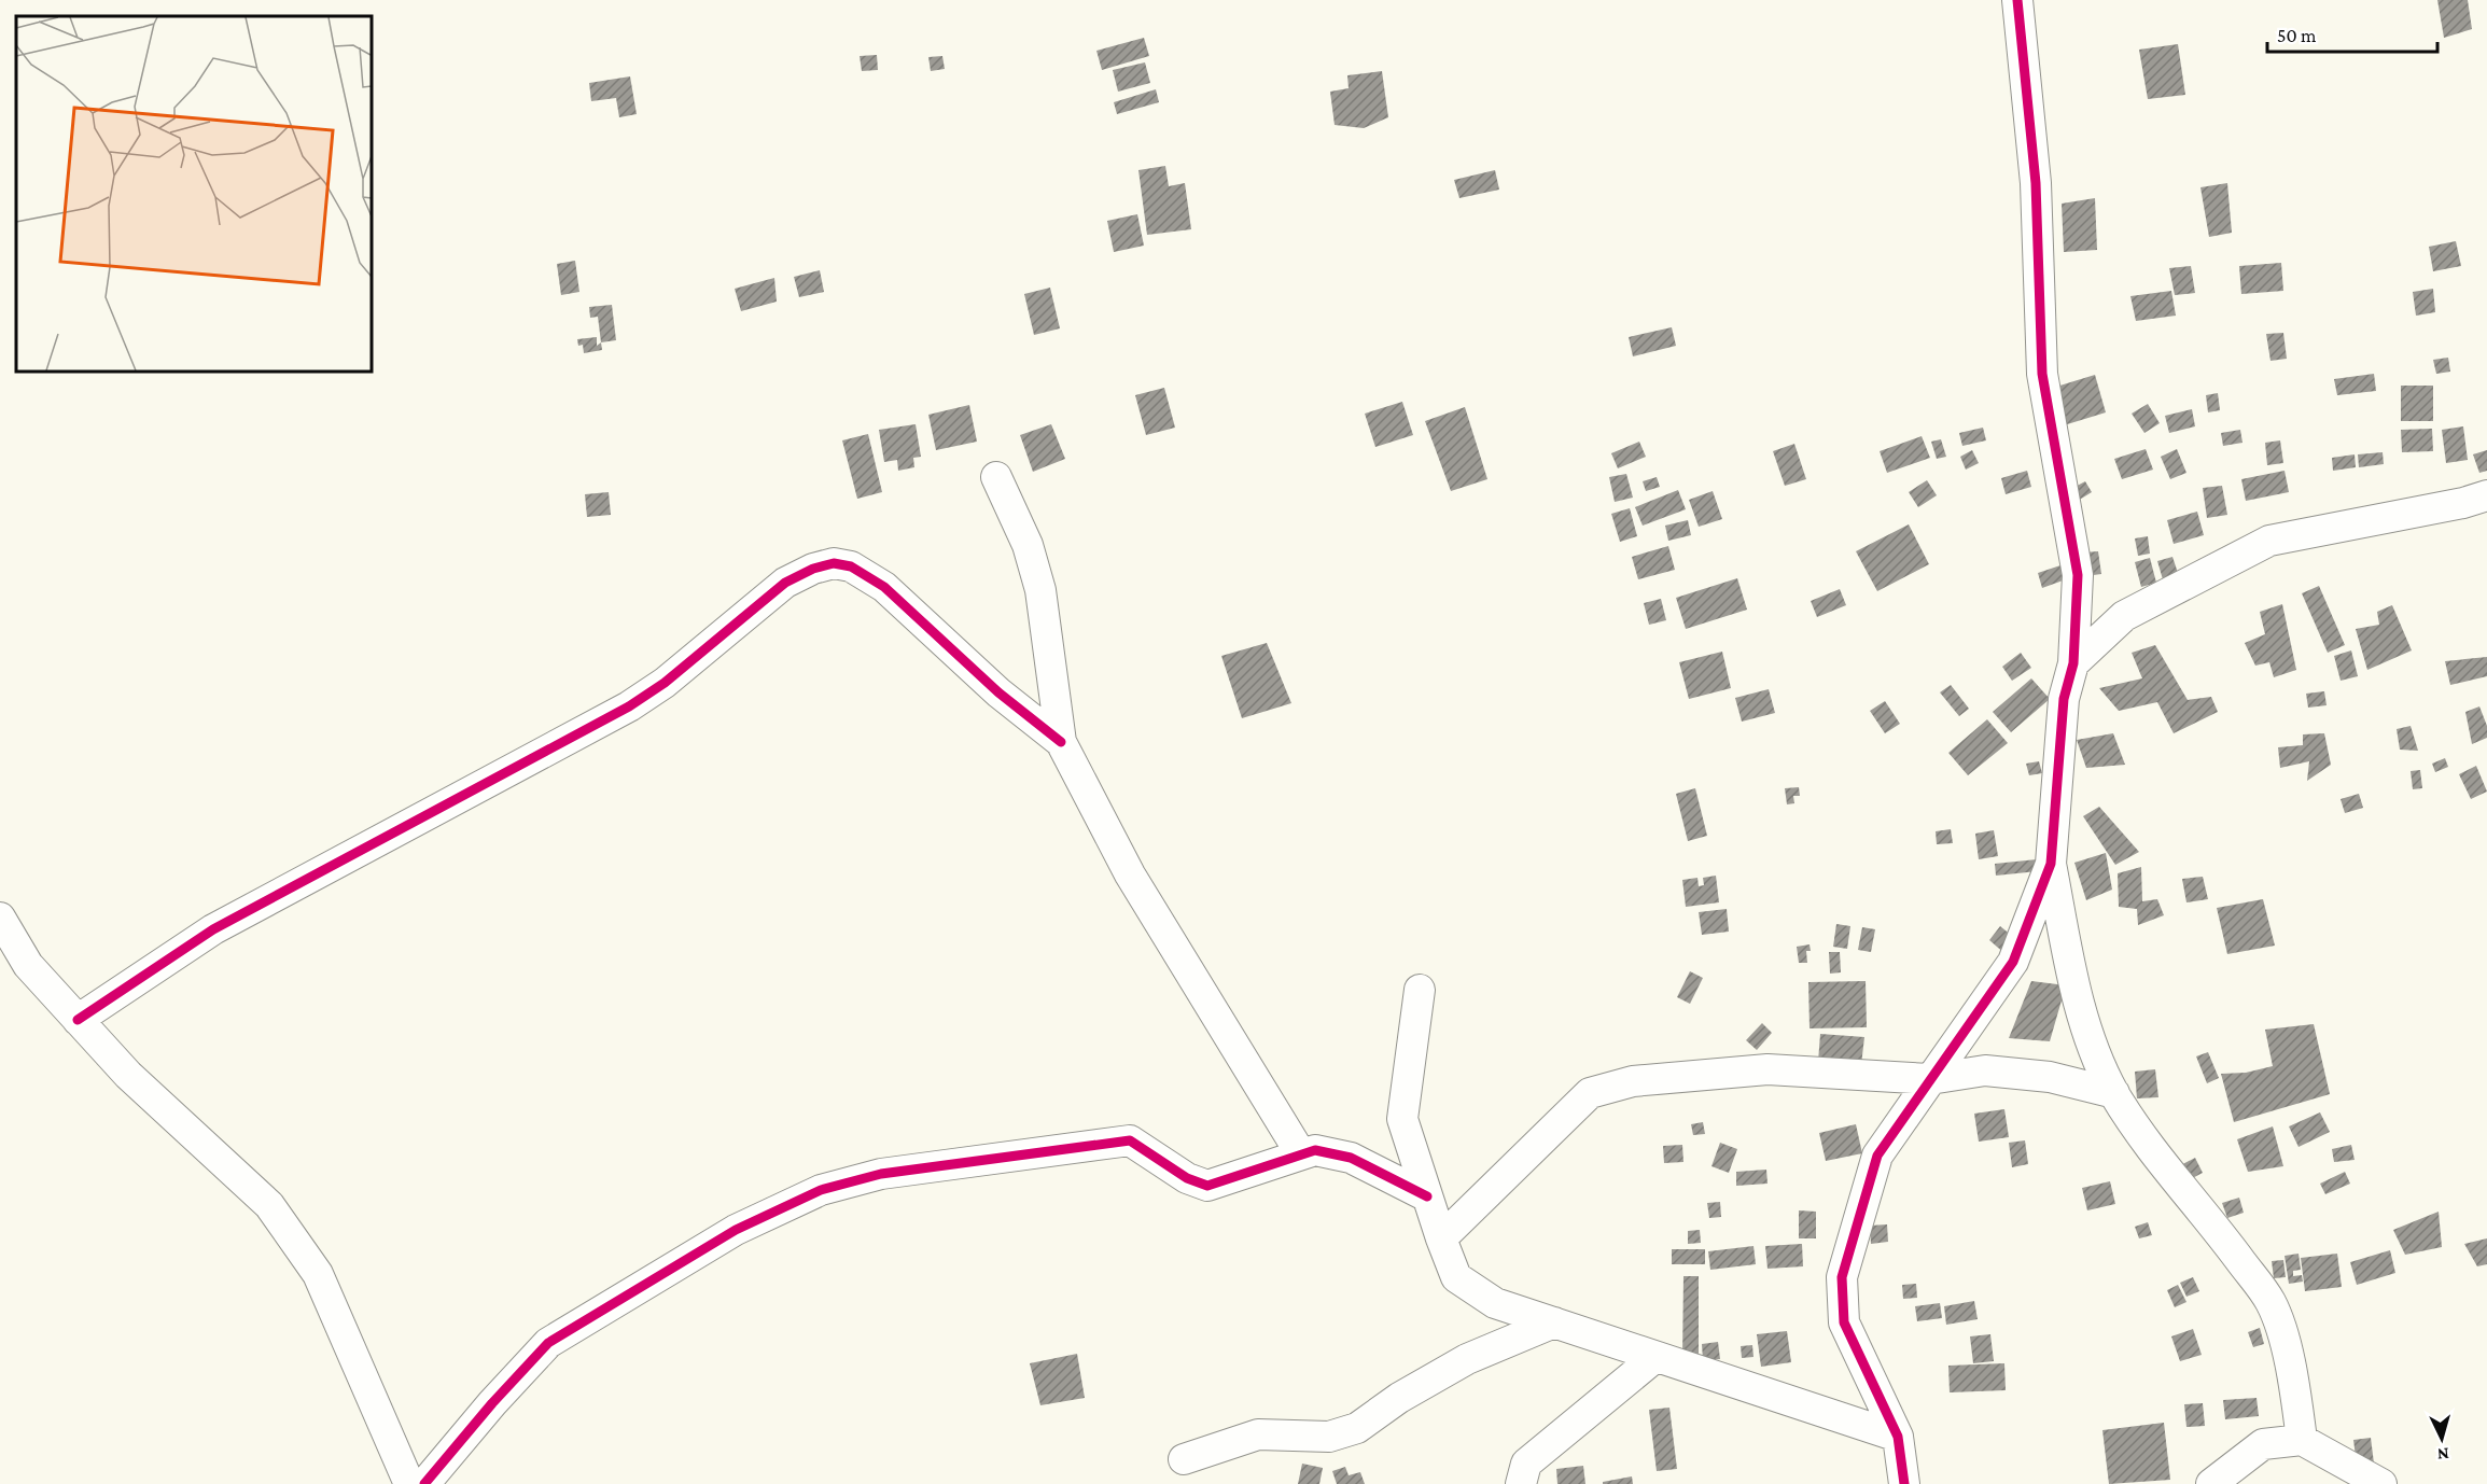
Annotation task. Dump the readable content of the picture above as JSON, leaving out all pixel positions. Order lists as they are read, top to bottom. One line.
{"scale_bar":"50 m","north":"bottom"}
